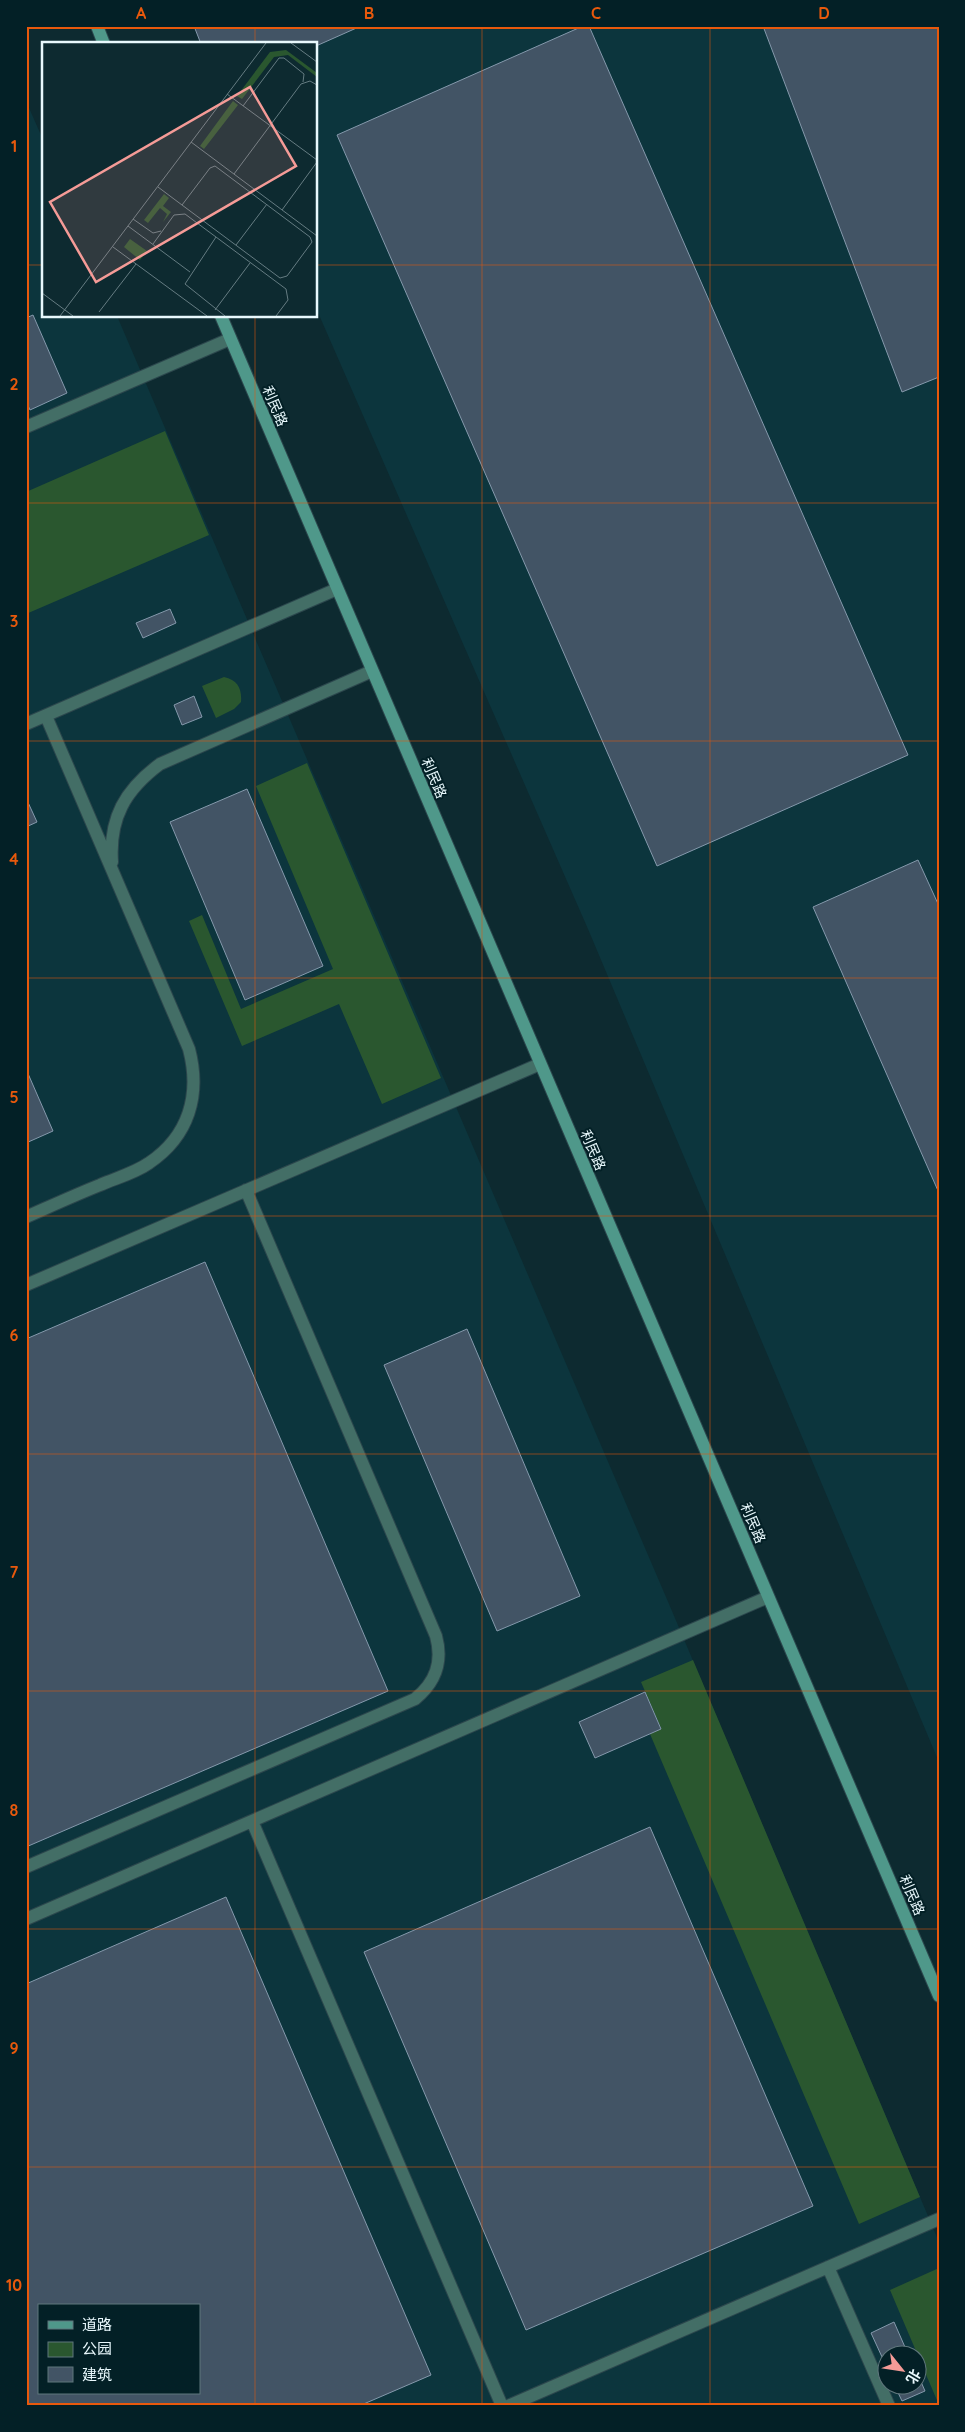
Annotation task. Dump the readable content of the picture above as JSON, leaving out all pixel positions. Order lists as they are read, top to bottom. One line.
{"streets":{"main road":["利民路"]},"legend":["道路","公园","建筑"],"north":"bottom right","grid":{"columns":["A","B","C","D"],"rows":["1","2","3","4","5","6","7","8","9","10"]}}
